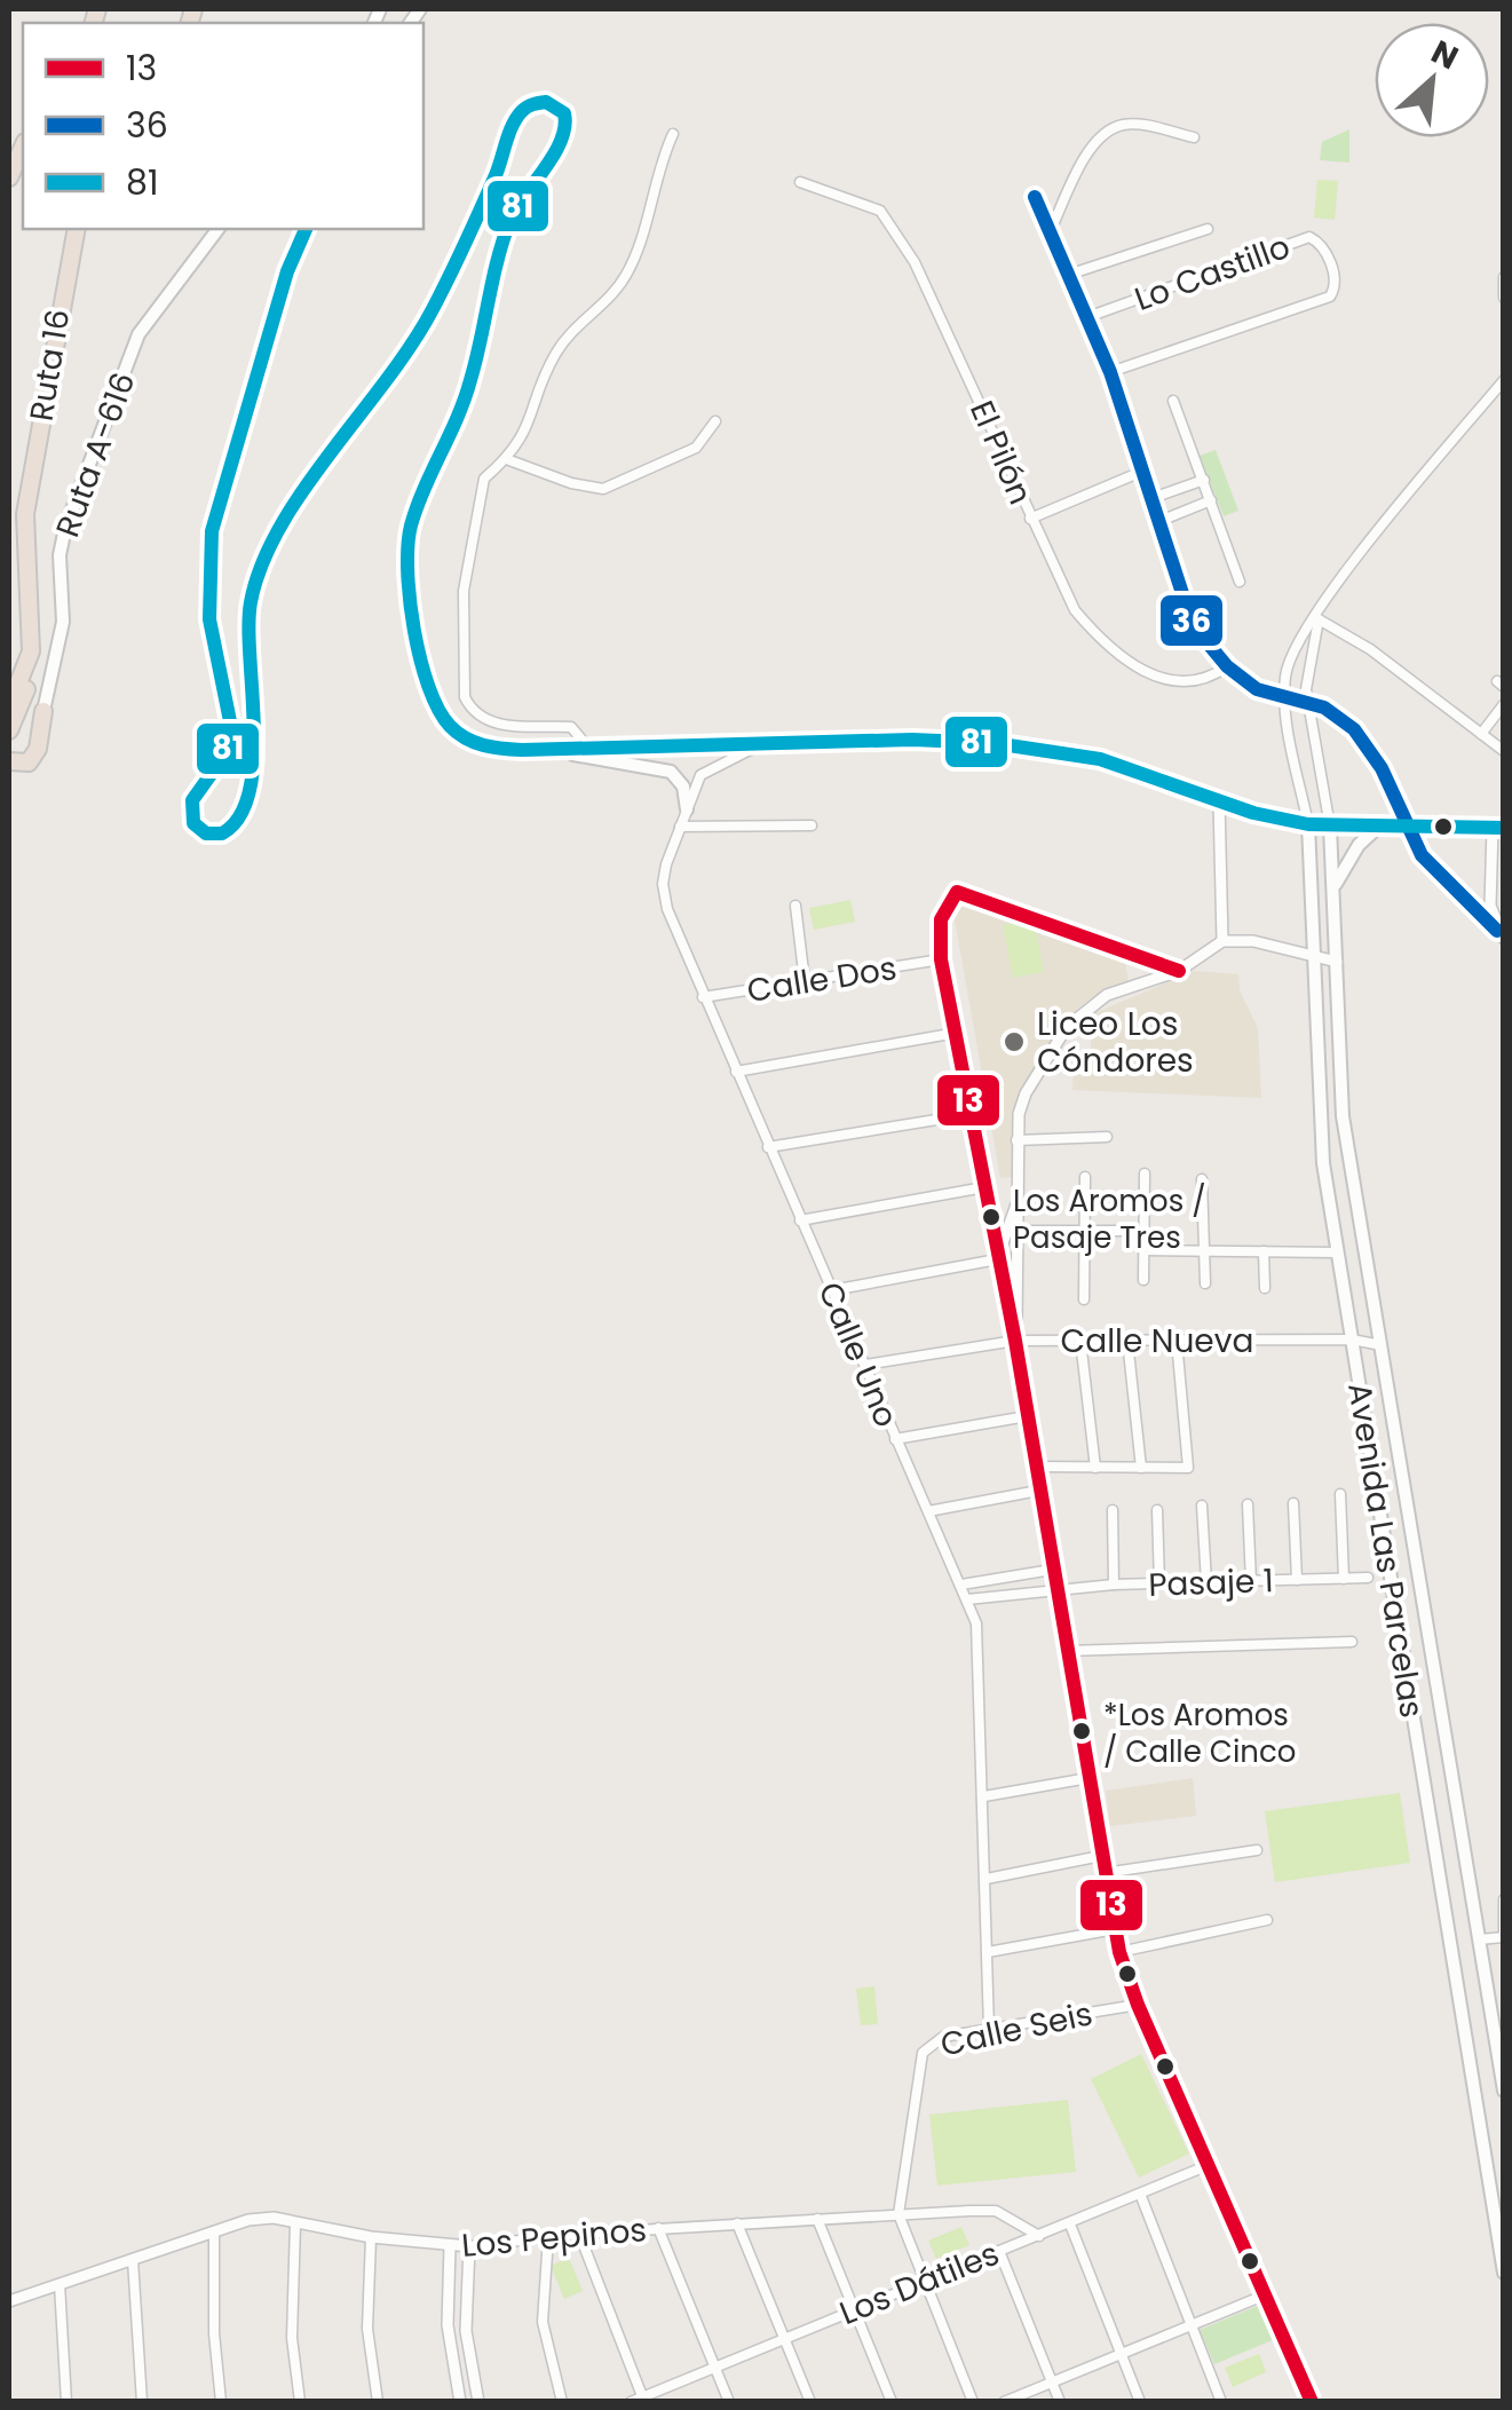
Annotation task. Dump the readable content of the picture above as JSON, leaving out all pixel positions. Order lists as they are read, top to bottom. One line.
{"streets":{"highway":["Ruta 16"],"main road":["Ruta A-616","Avenida Las Parcelas"],"street":["Lo Castillo","El Pilón","Calle Dos","Calle Nueva","Calle Uno","Pasaje 1","Calle Seis","Los Pepinos","Los Dátiles"]},"crossings":[["Calle Dos","Calle Uno"],["Calle Nueva","Calle Uno"],["Calle Nueva","Avenida Las Parcelas"],["Calle Uno","Pasaje 1"],["Calle Uno","Calle Seis"],["Calle Seis","Los Pepinos"],["Los Pepinos","Los Dátiles"]],"places":["Liceo Los Cóndores","Los Aromos / Pasaje Tres","*Los Aromos / Calle Cinco"],"lines":["transit line 81","transit line 36","transit line 13"],"legend":["13","36","81"],"north":"top right"}
